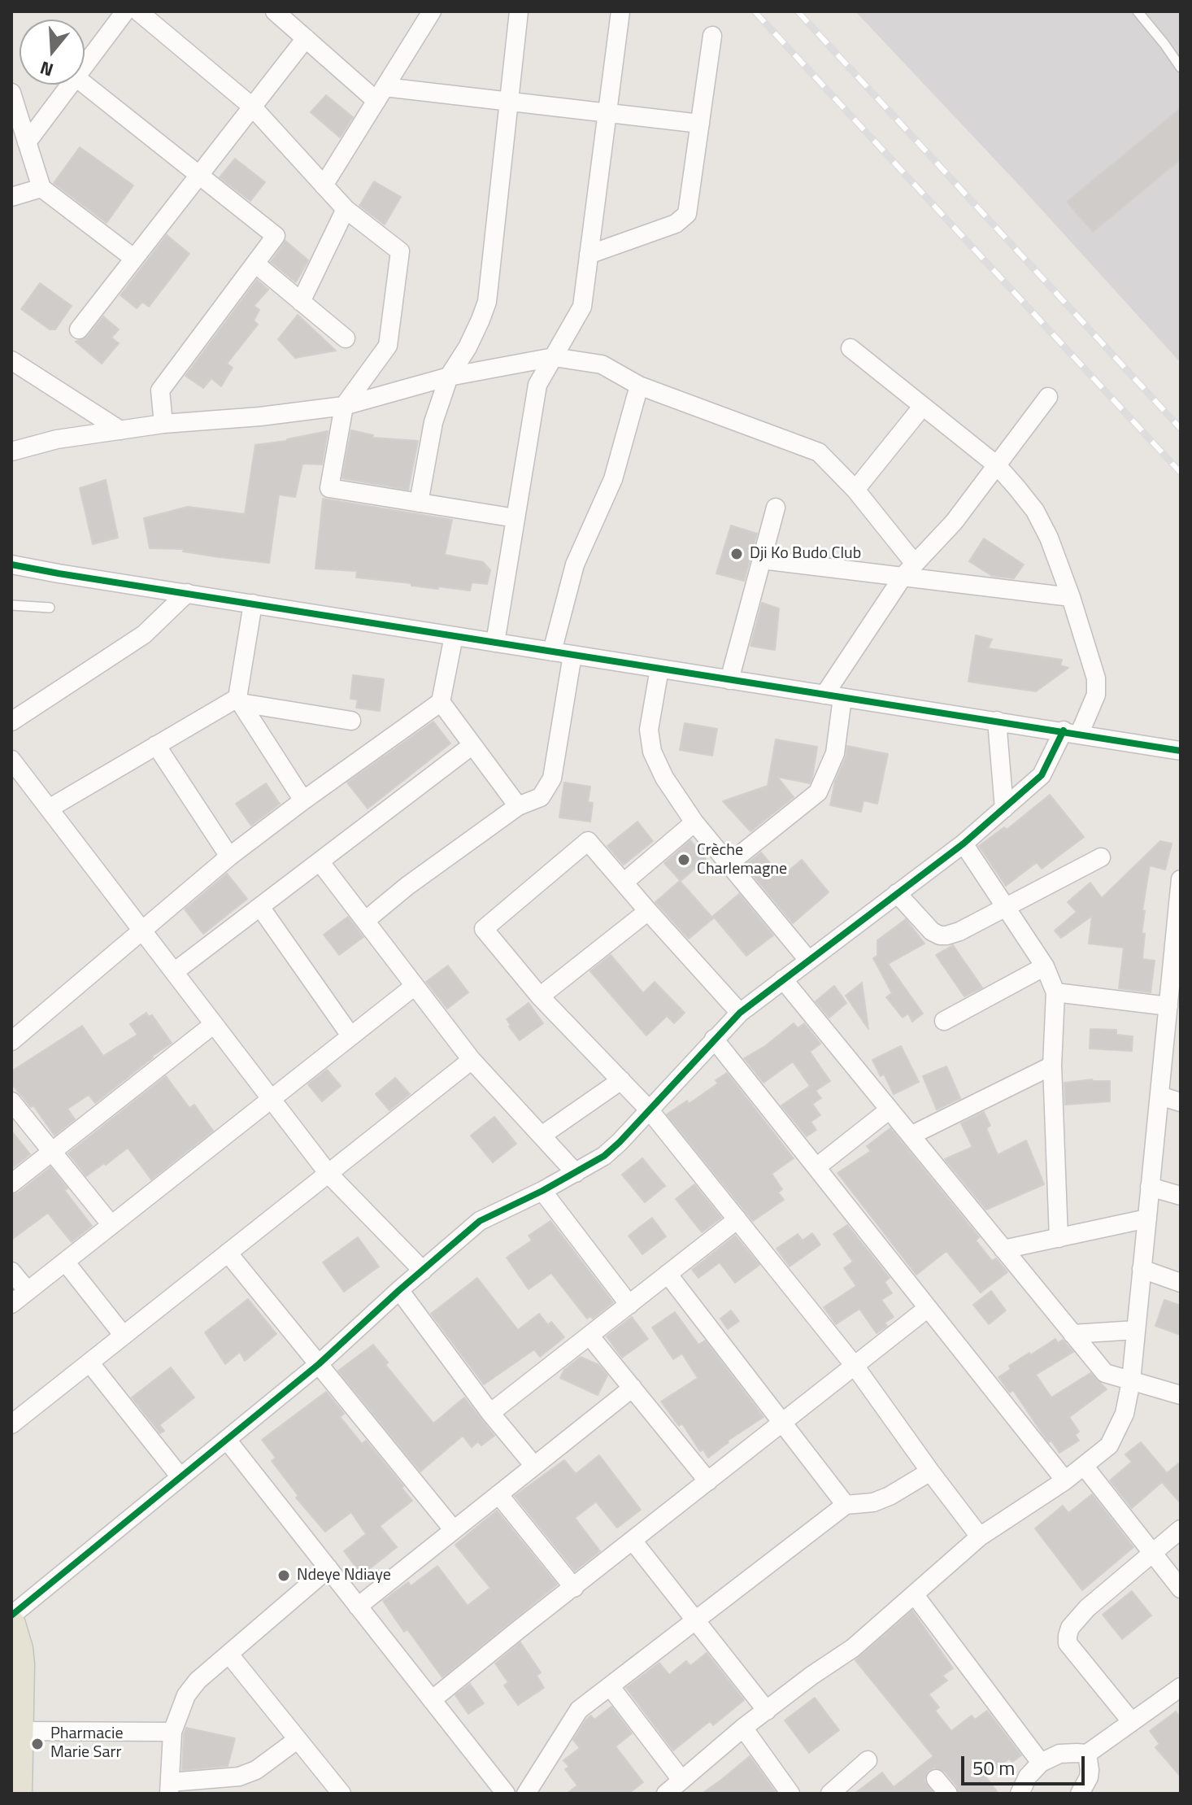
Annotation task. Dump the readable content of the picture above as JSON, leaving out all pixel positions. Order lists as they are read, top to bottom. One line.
{"places":["Dji Ko Budo Club","Crèche Charlemagne","Ndeye Ndiaye","Pharmacie Marie Sarr"],"scale_bar":"50 m","north":"bottom"}
